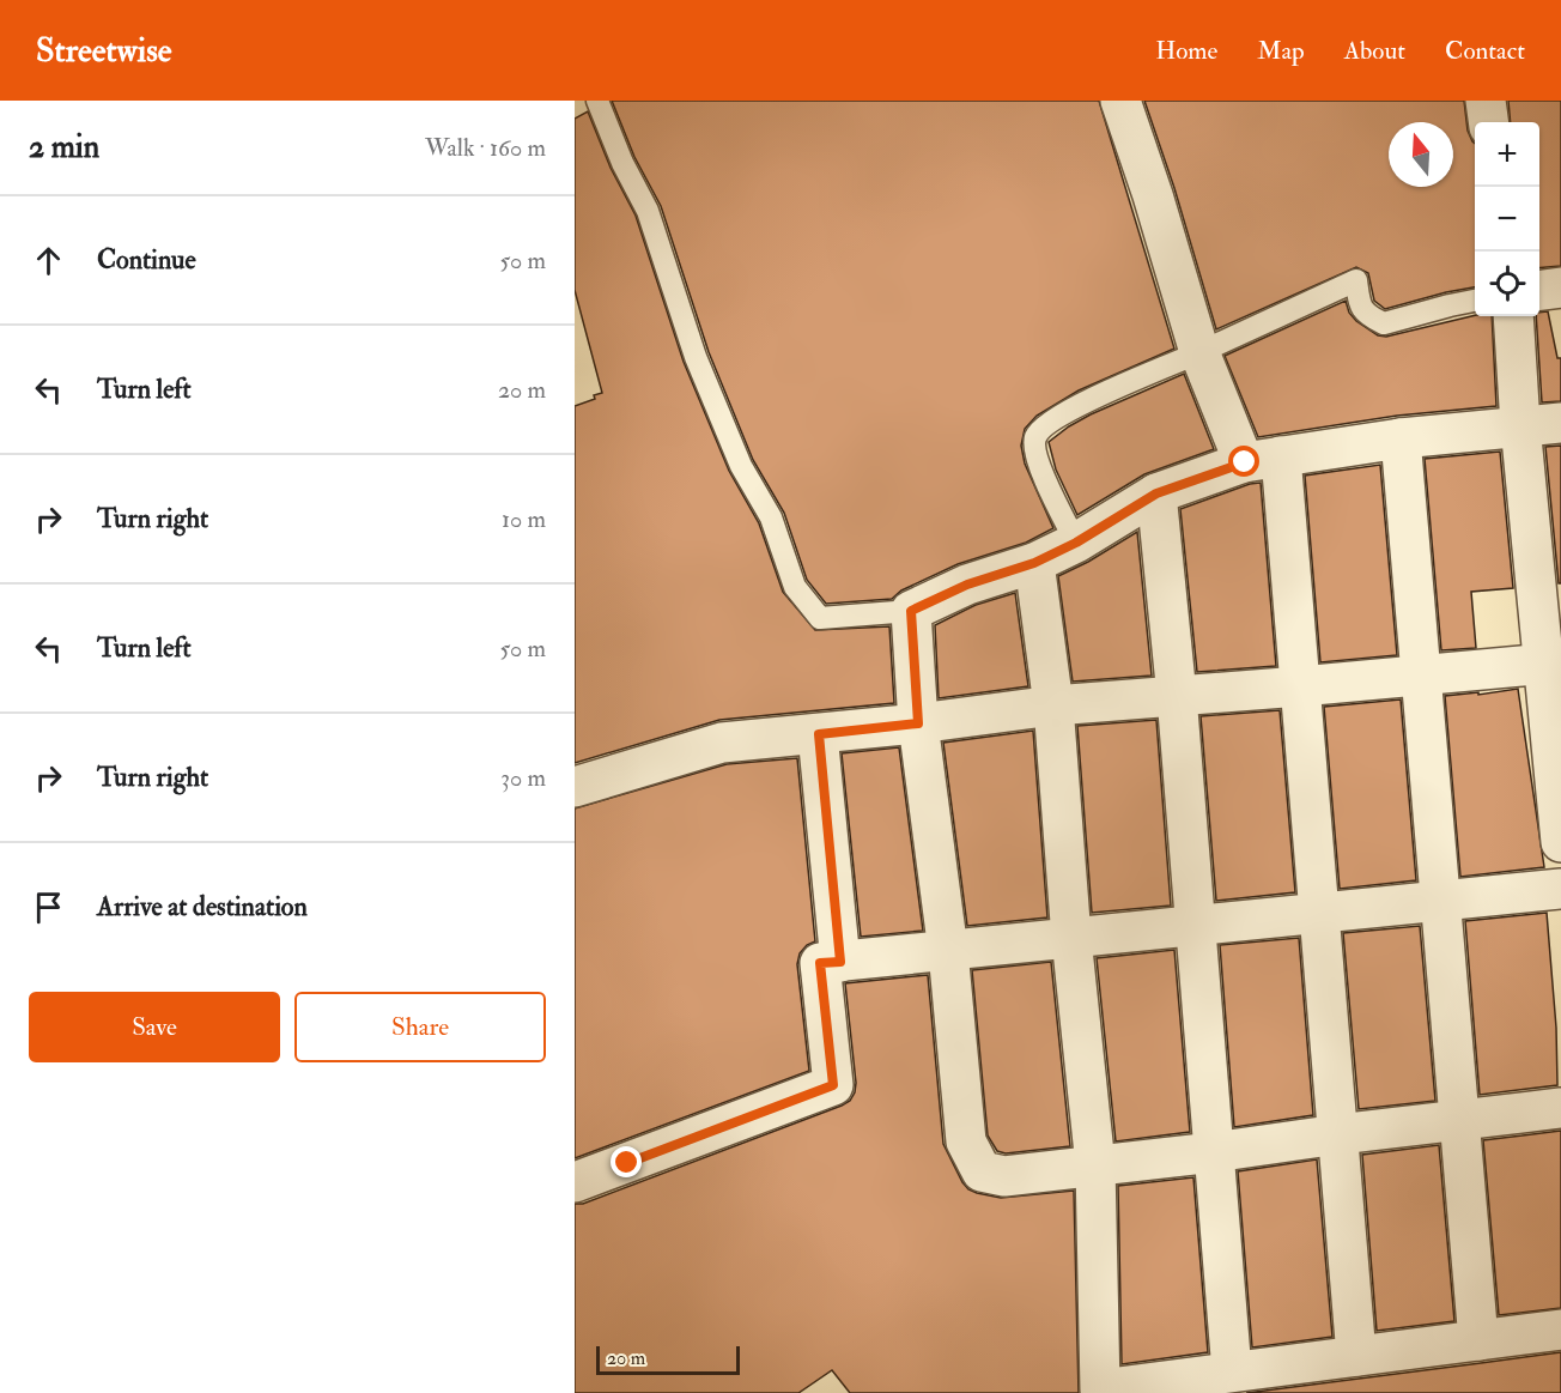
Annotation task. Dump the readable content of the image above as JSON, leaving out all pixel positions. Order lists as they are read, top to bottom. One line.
{"scale_bar":"20 m","north":"top","page":{"header":"Streetwise","nav":["Home","Map","About","Contact"],"heading":["2 min","Walk · 160 m"],"map_buttons":["+","−"],"list":[["Continue","50 m"],["Turn left","20 m"],["Turn right","10 m"],["Turn left","50 m"],["Turn right","30 m"],"Arrive at destination"],"buttons":["Save","Share"],"scale":"20 m"}}
